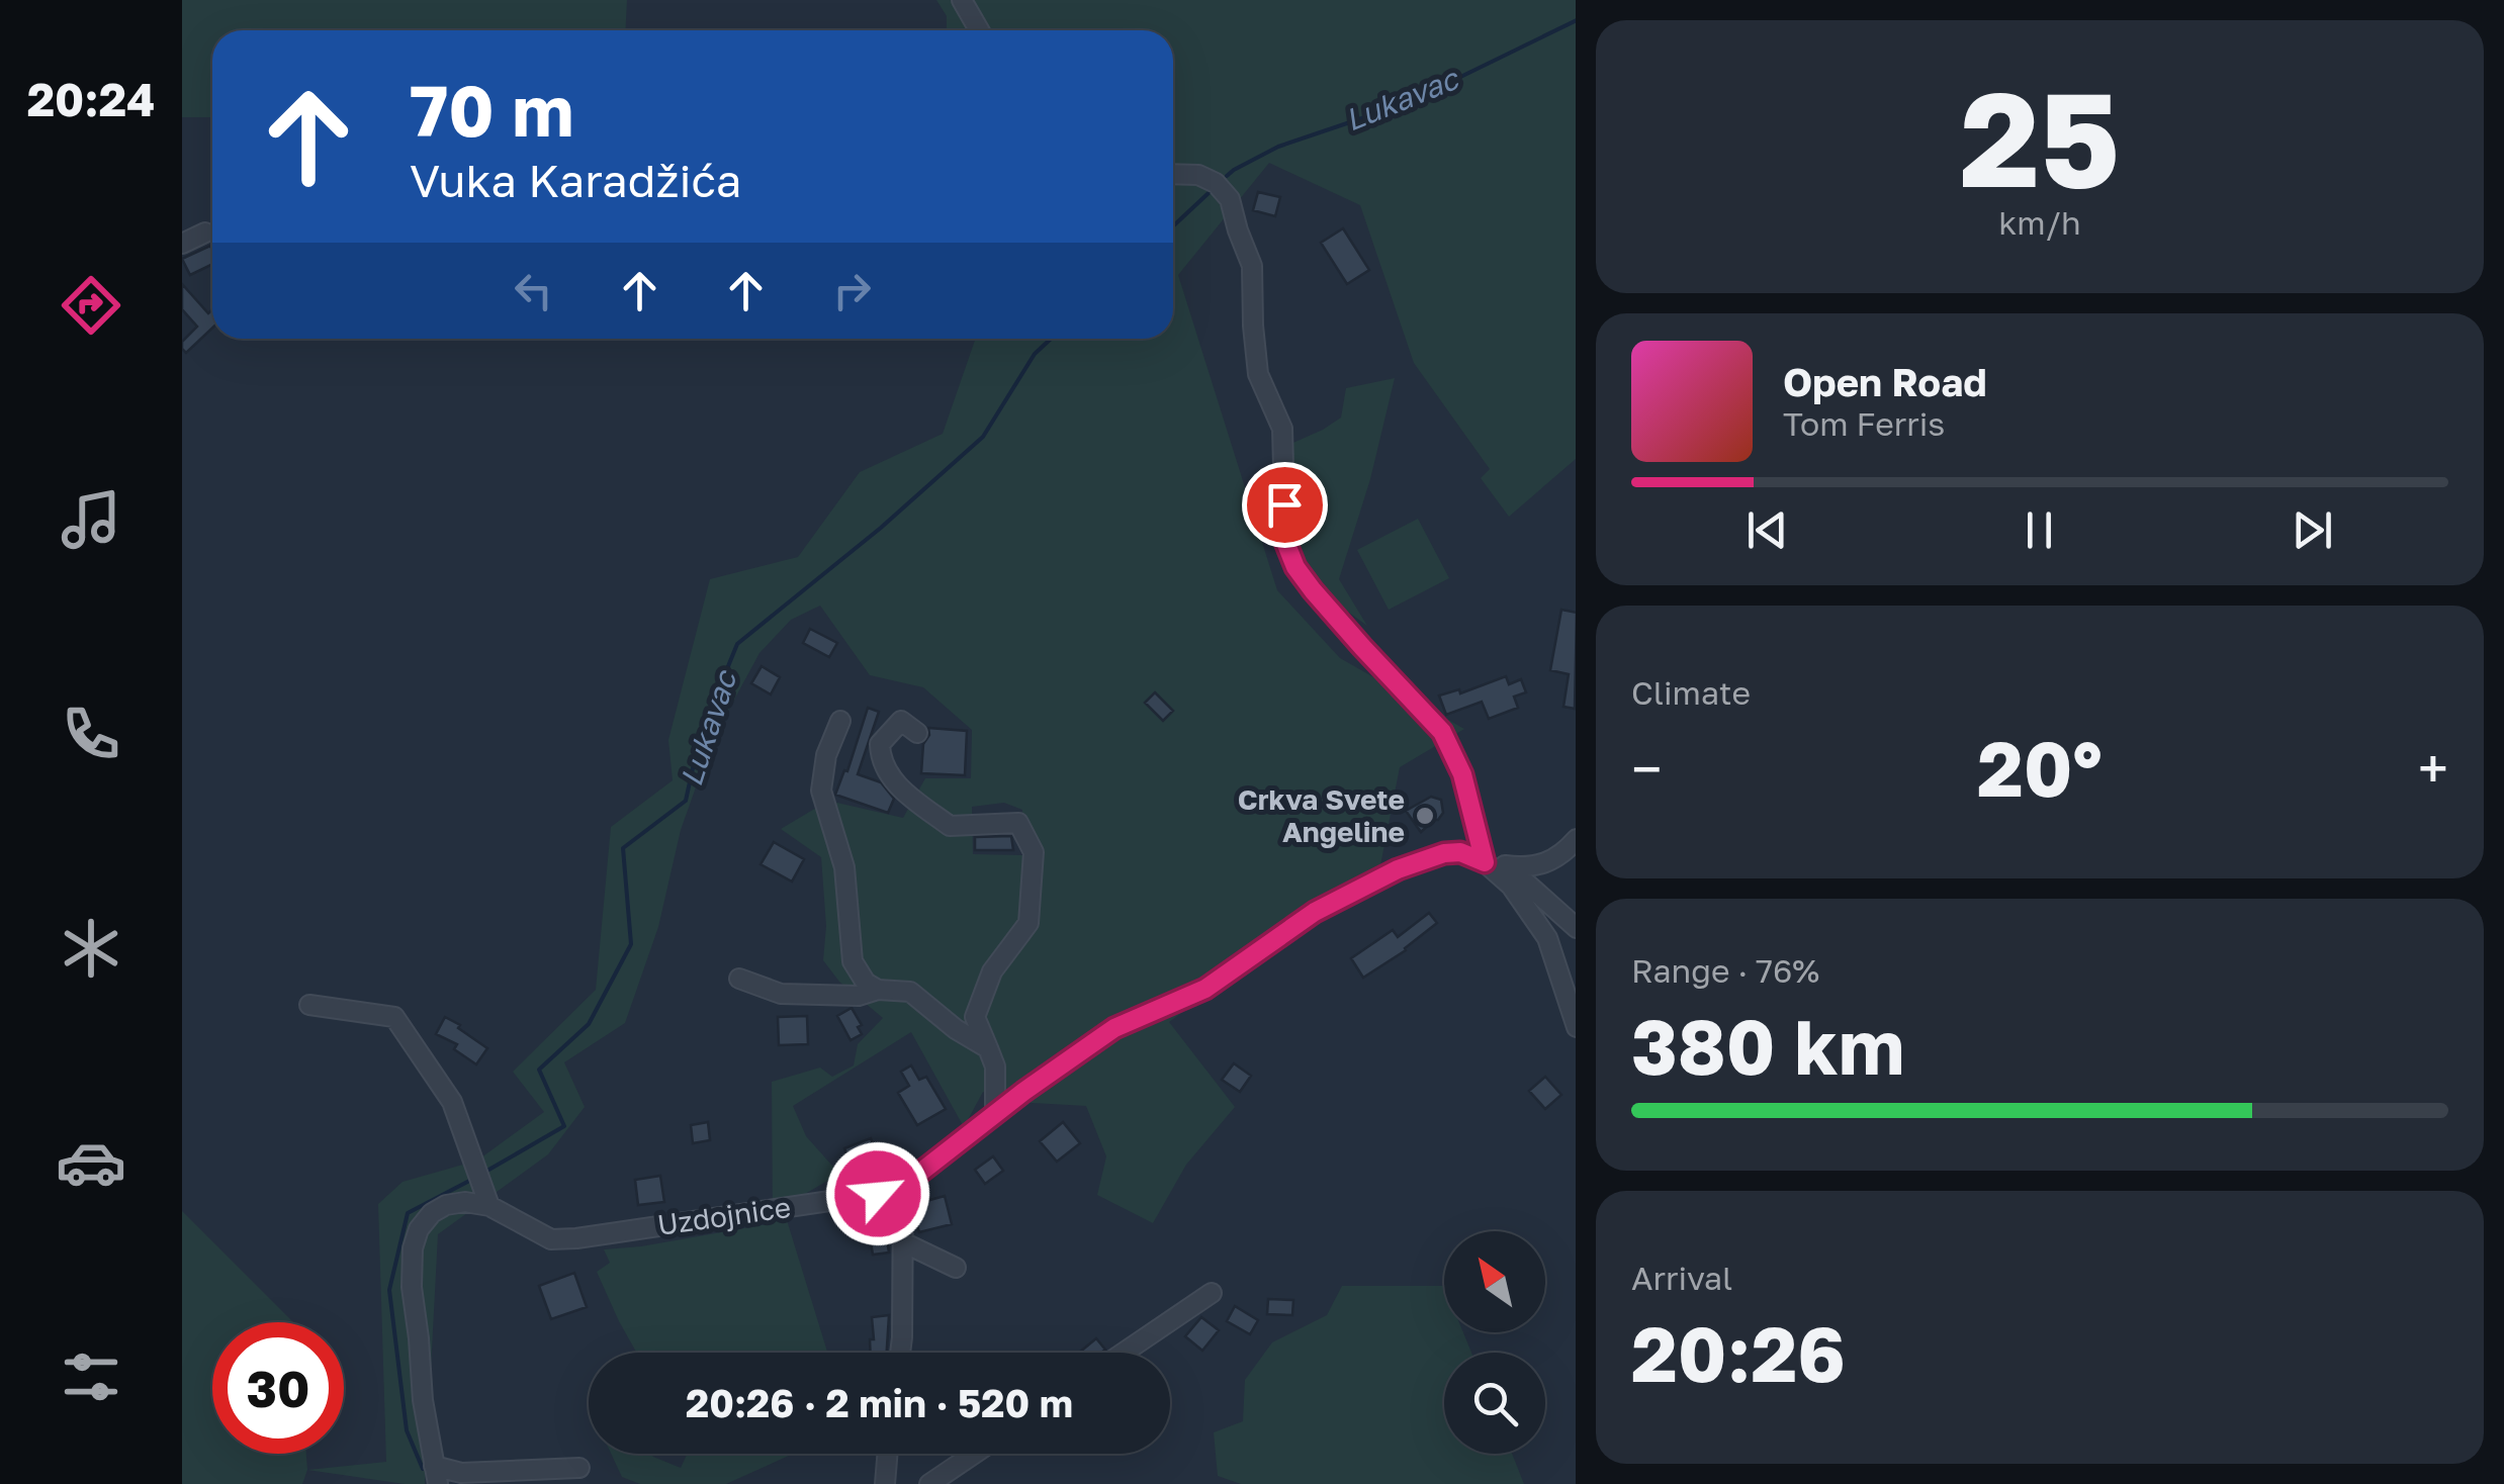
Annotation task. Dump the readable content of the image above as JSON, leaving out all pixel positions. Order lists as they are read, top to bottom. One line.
{"streets":{"street":["Uzdojnice"]},"water":["Lukavac"],"places":["Crkva Svete Angeline"],"north":"top left","page":{"tabs":"20:24","tile":[["25","km/h"],"Climate",["Range · 76%","380 km"],["Arrival","20:26"]],"turn":["70 m","Vuka Karadžića"],"song":["Open Road","Tom Ferris"],"heat":["−","20°","+"],"limit":"30","trip":"20:26 · 2 min · 520 m"}}
